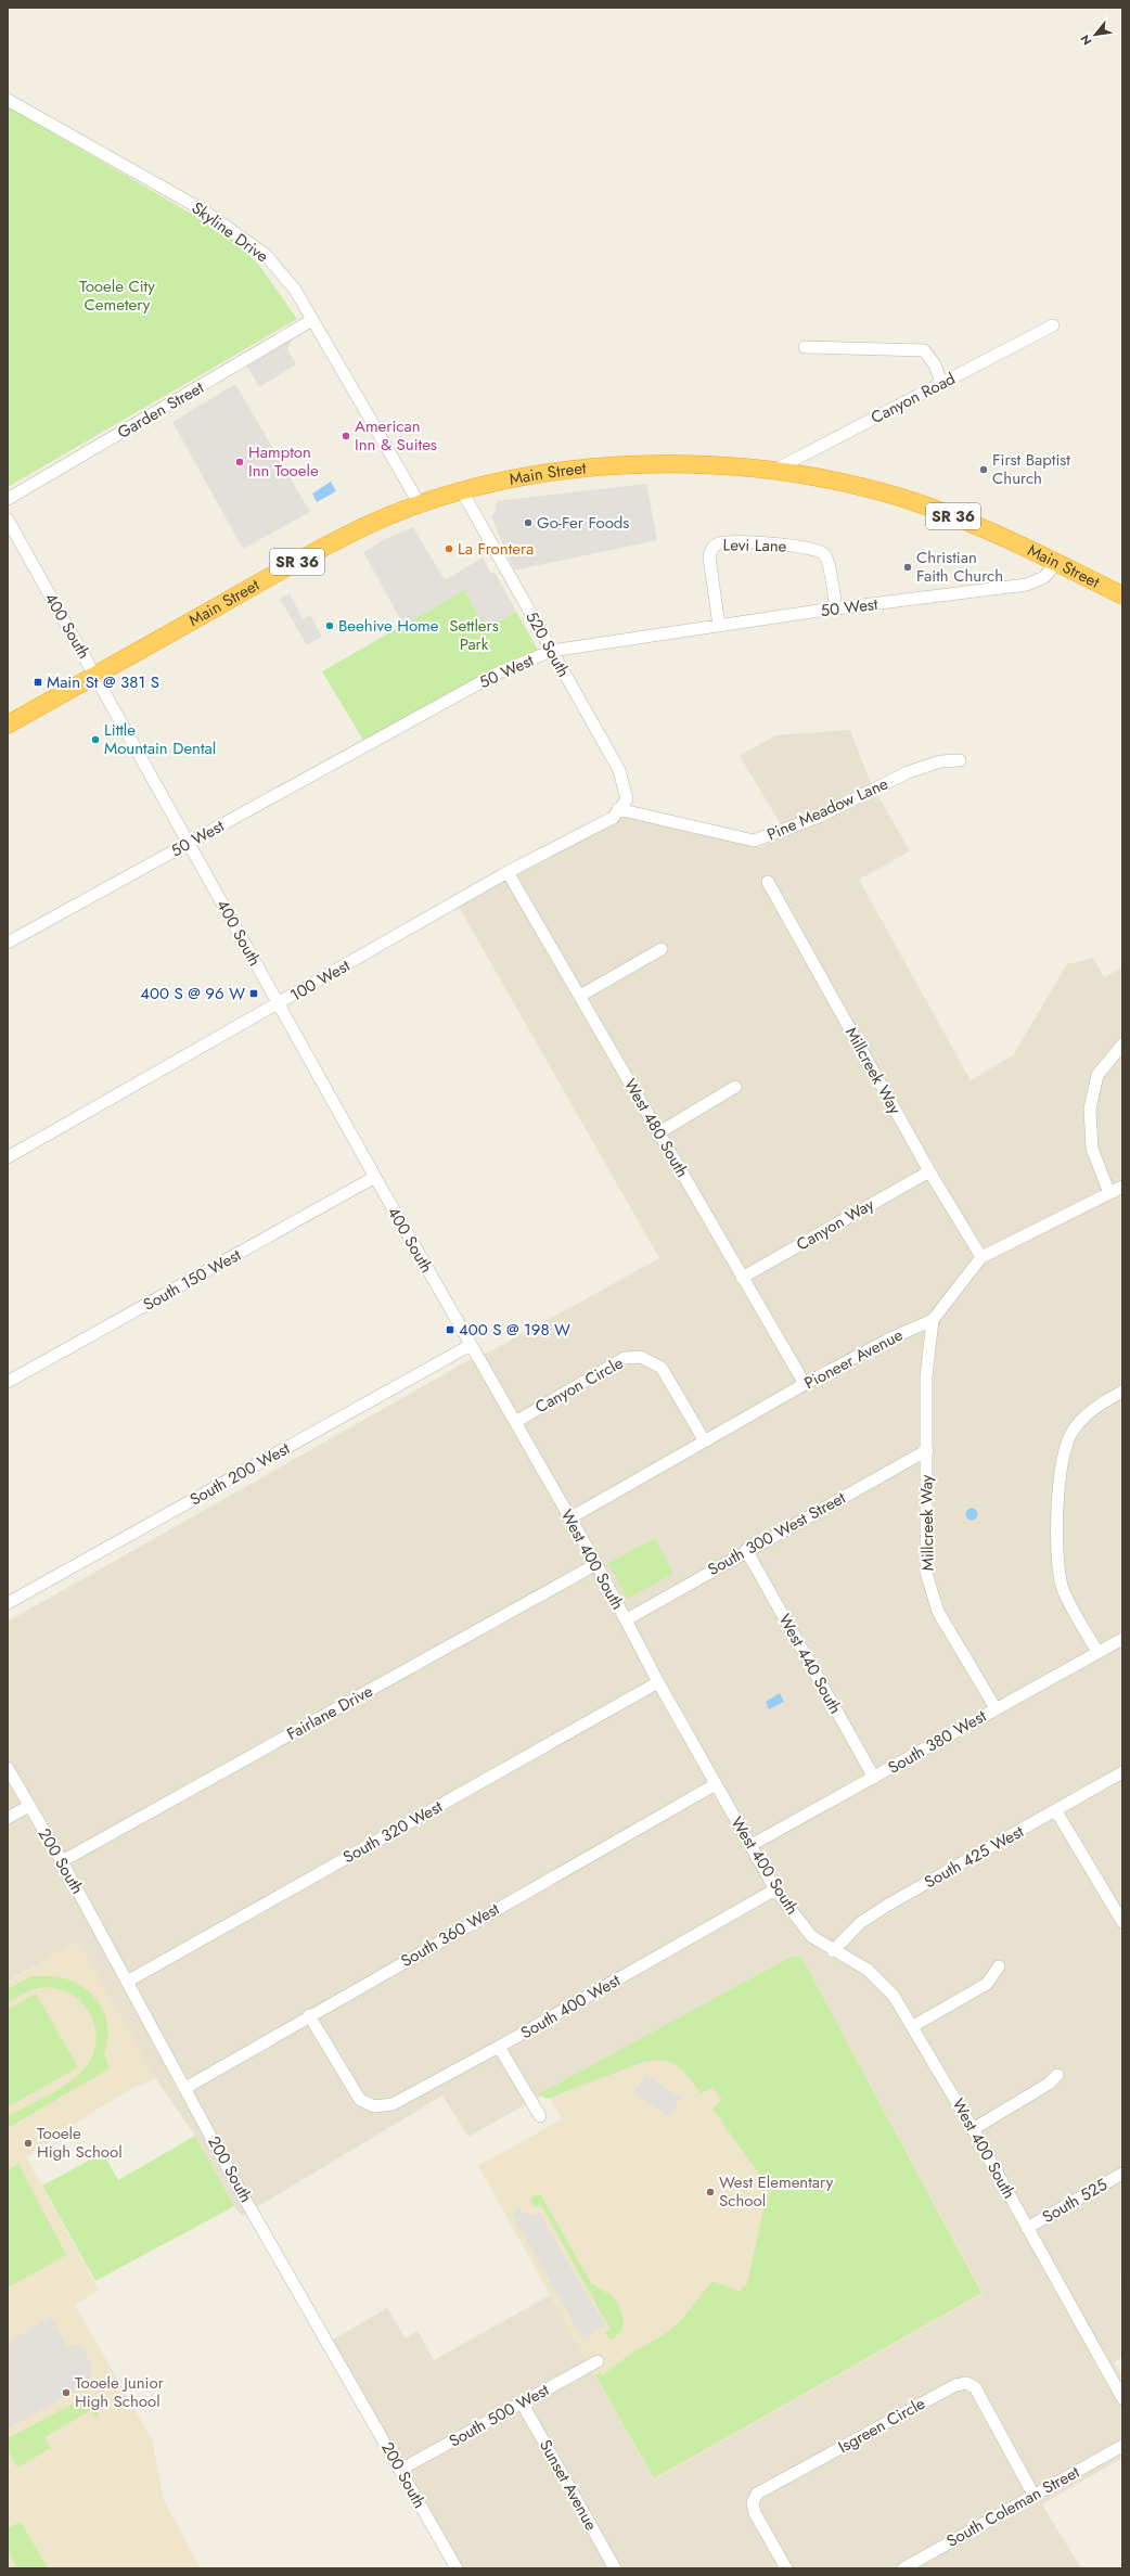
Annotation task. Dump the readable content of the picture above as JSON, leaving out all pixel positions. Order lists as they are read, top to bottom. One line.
{"streets":{"highway":["Main Street","SR 36"],"street":["Skyline Drive","Canyon Road","Garden Street","Levi Lane","50 West","400 South","520 South","Pine Meadow Lane","100 West","Millcreek Way","West 480 South","Canyon Way","South 150 West","Pioneer Avenue","Canyon Circle","South 200 West","South 300 West Street","West 400 South","West 440 South","Fairlane Drive","South 380 West","South 320 West","South 425 West","200 South","South 360 West","South 400 West","South 525","South 500 West","Isgreen Circle","Sunset Avenue","South Coleman Street"]},"crossings":[["Skyline Drive","Garden Street"],["Skyline Drive","Main Street"],["Canyon Road","Main Street"],["Main Street","50 West"],["Main Street","400 South"],["Main Street","520 South"],["Levi Lane","50 West"],["50 West","400 South"],["50 West","520 South"],["400 South","100 West"],["400 South","South 150 West"],["400 South","South 200 West"],["400 South","West 400 South"],["520 South","100 West"],["Pine Meadow Lane","100 West"],["100 West","West 480 South"],["Millcreek Way","Canyon Way"],["Millcreek Way","Pioneer Avenue"],["Millcreek Way","South 300 West Street"],["Millcreek Way","South 380 West"],["West 480 South","Canyon Way"],["West 480 South","Pioneer Avenue"],["Pioneer Avenue","Canyon Circle"],["Pioneer Avenue","West 400 South"],["Canyon Circle","West 400 South"],["South 200 West","West 400 South"],["South 300 West Street","West 400 South"],["South 300 West Street","West 440 South"],["West 400 South","Fairlane Drive"],["West 400 South","South 380 West"],["West 400 South","South 320 West"],["West 400 South","South 425 West"],["West 400 South","South 360 West"],["West 400 South","South 400 West"],["West 400 South","South 525"],["West 440 South","South 380 West"],["Fairlane Drive","200 South"],["South 320 West","200 South"],["200 South","South 360 West"],["200 South","South 500 West"],["South 360 West","South 400 West"],["South 500 West","Sunset Avenue"],["Isgreen Circle","South Coleman Street"]],"parks":["Tooele City Cemetery","Settlers Park"],"places":{"other":["American Inn & Suites","Hampton Inn Tooele","First Baptist Church","Go-Fer Foods","La Frontera","Christian Faith Church","Beehive Home","Little Mountain Dental","Tooele High School","West Elementary School","Tooele Junior High School"],"transit":["Main St @ 381 S","400 S @ 96 W","400 S @ 198 W"]},"north":"bottom left"}
